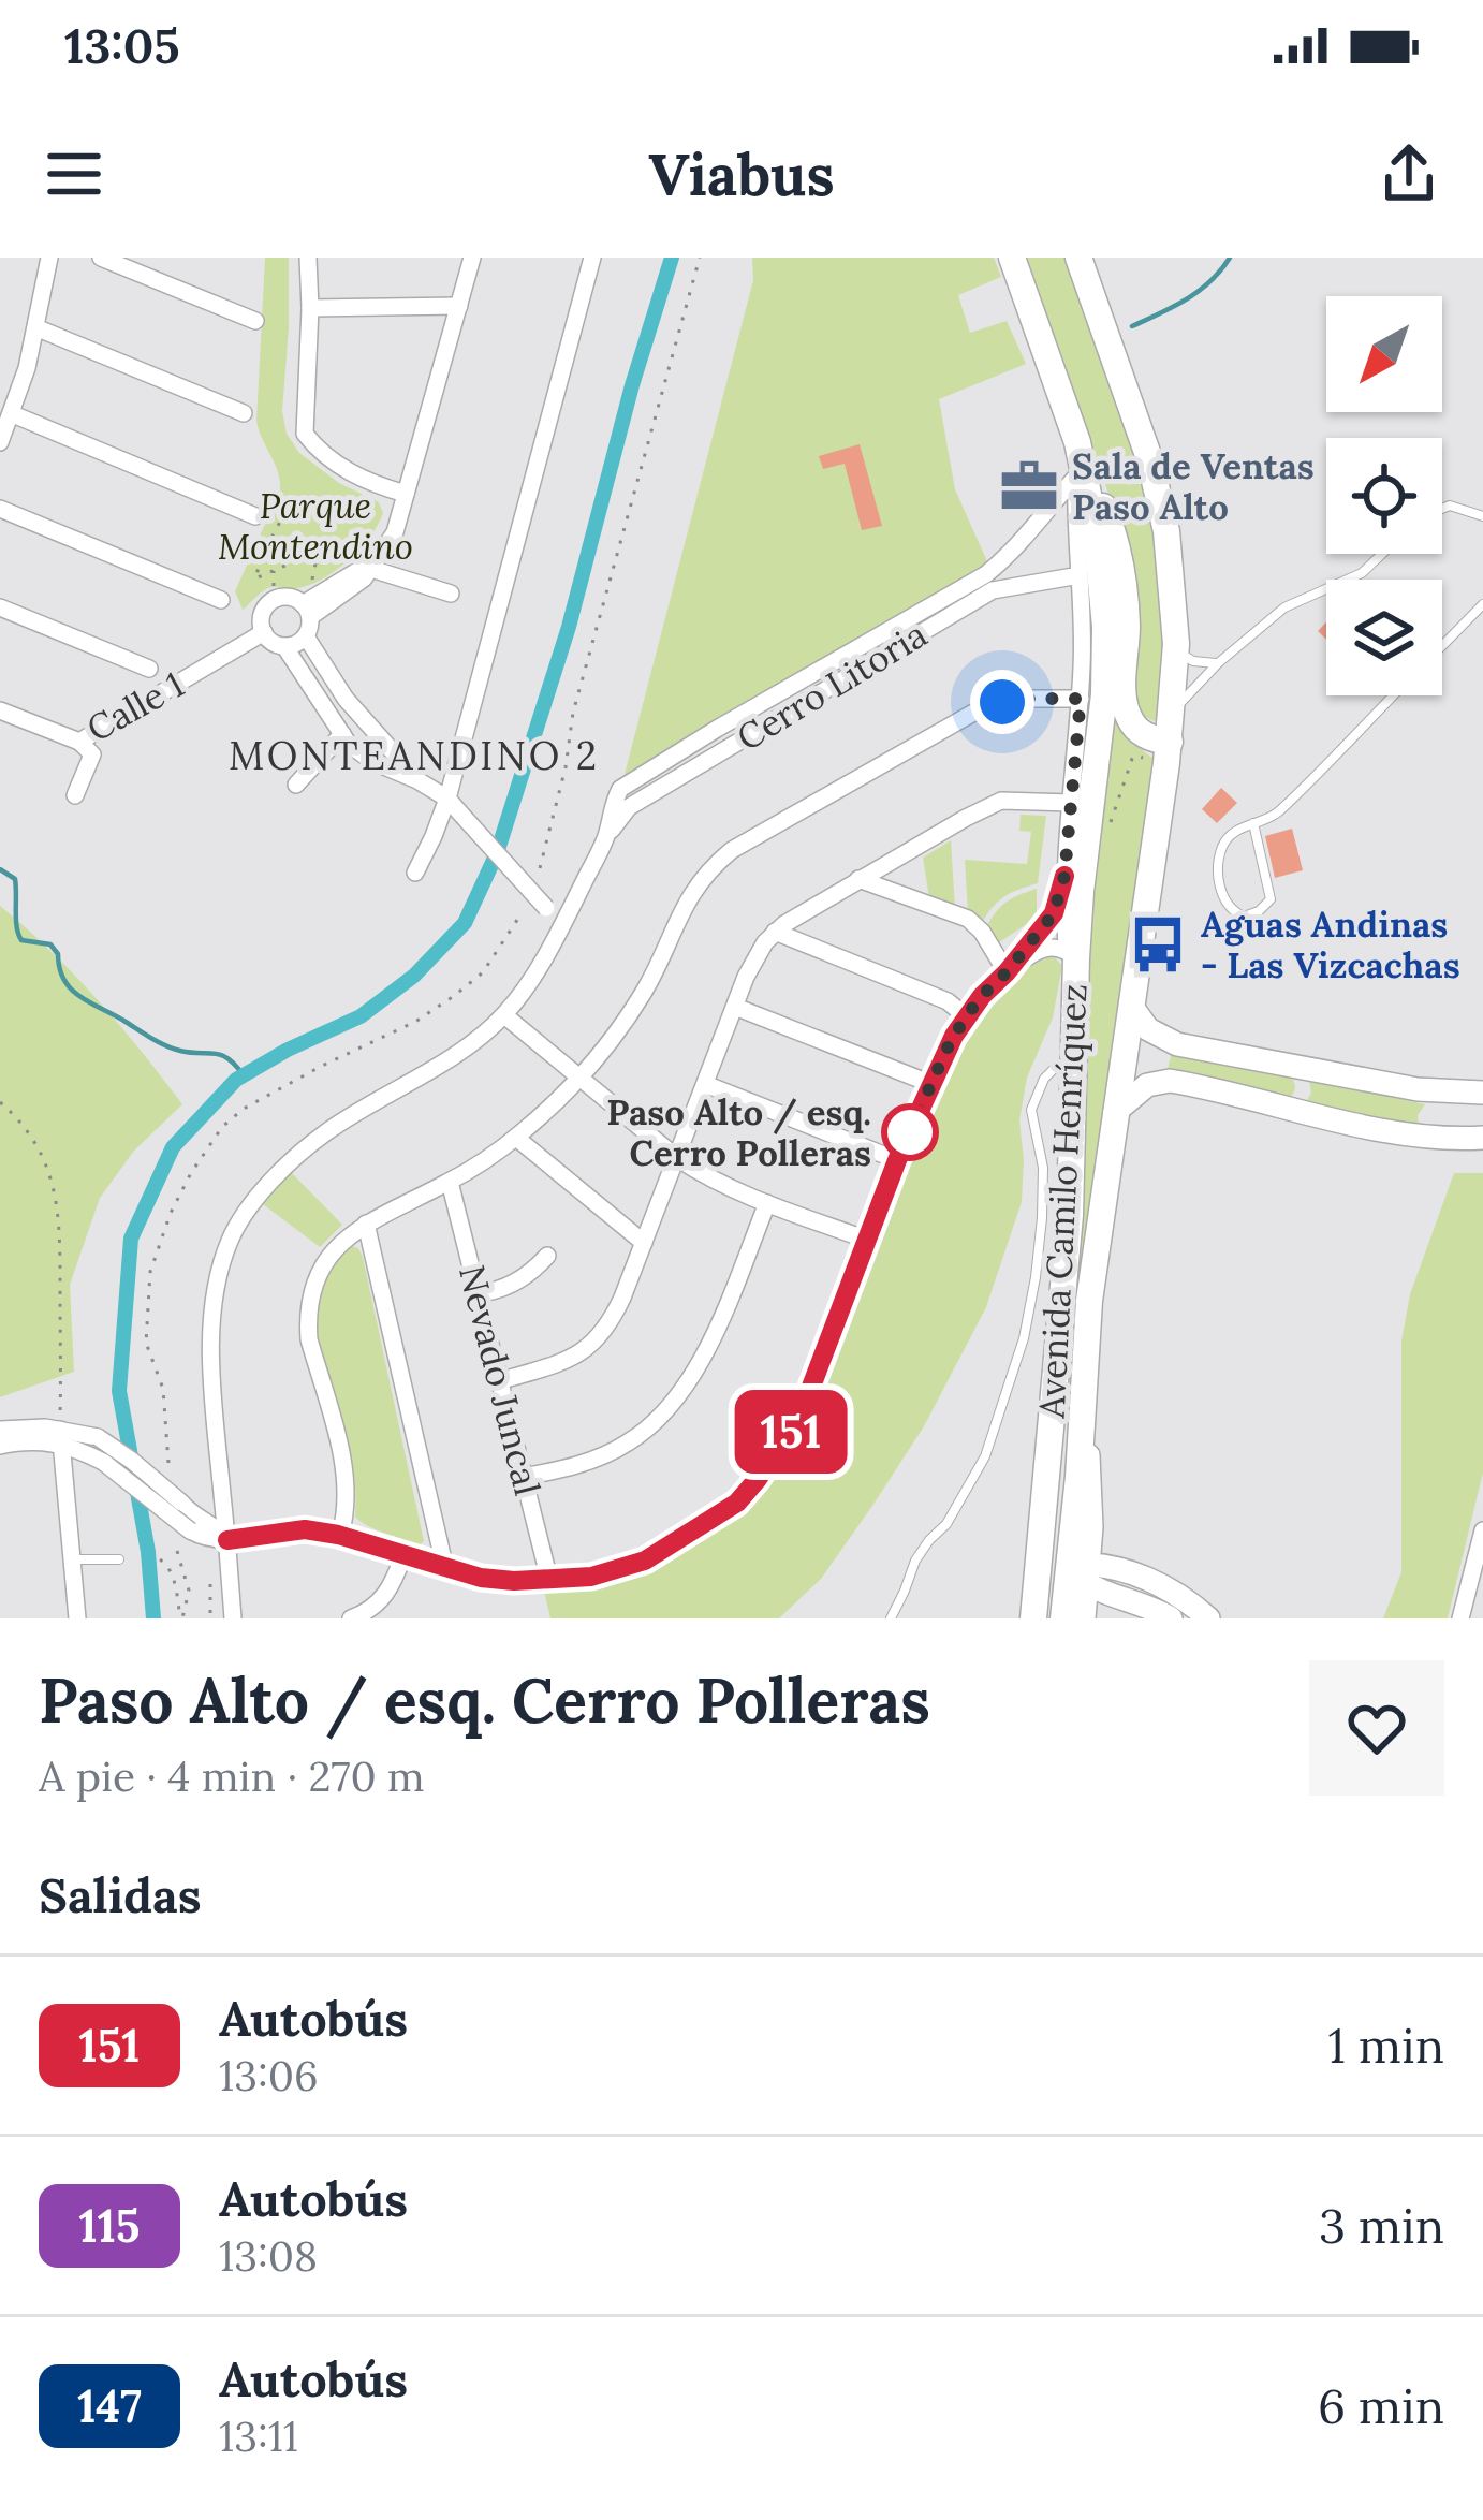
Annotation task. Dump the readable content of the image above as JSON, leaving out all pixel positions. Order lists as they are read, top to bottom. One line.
{"streets":{"main road":["Avenida Camilo Henríquez"],"street":["Cerro Litoria","Calle 1","Nevado Juncal"]},"districts":["MONTEANDINO 2"],"parks":["Parque Montendino"],"places":{"office":["Sala de Ventas Paso Alto"],"bus stop":["Aguas Andinas - Las Vizcachas"],"other":["Paso Alto / esq. Cerro Polleras"]},"lines":["bus line 151"],"north":"bottom left","page":{"status":"13:05","header":"Viabus","on_map":"151","heading":[["Paso Alto / esq. Cerro Polleras","A pie · 4 min · 270 m"],"Salidas"],"list":[{"mark":"151","name":"Autobús","note":"13:06","value":"1 min"},{"mark":"115","name":"Autobús","note":"13:08","value":"3 min"},{"mark":"147","name":"Autobús","note":"13:11","value":"6 min"}]}}
